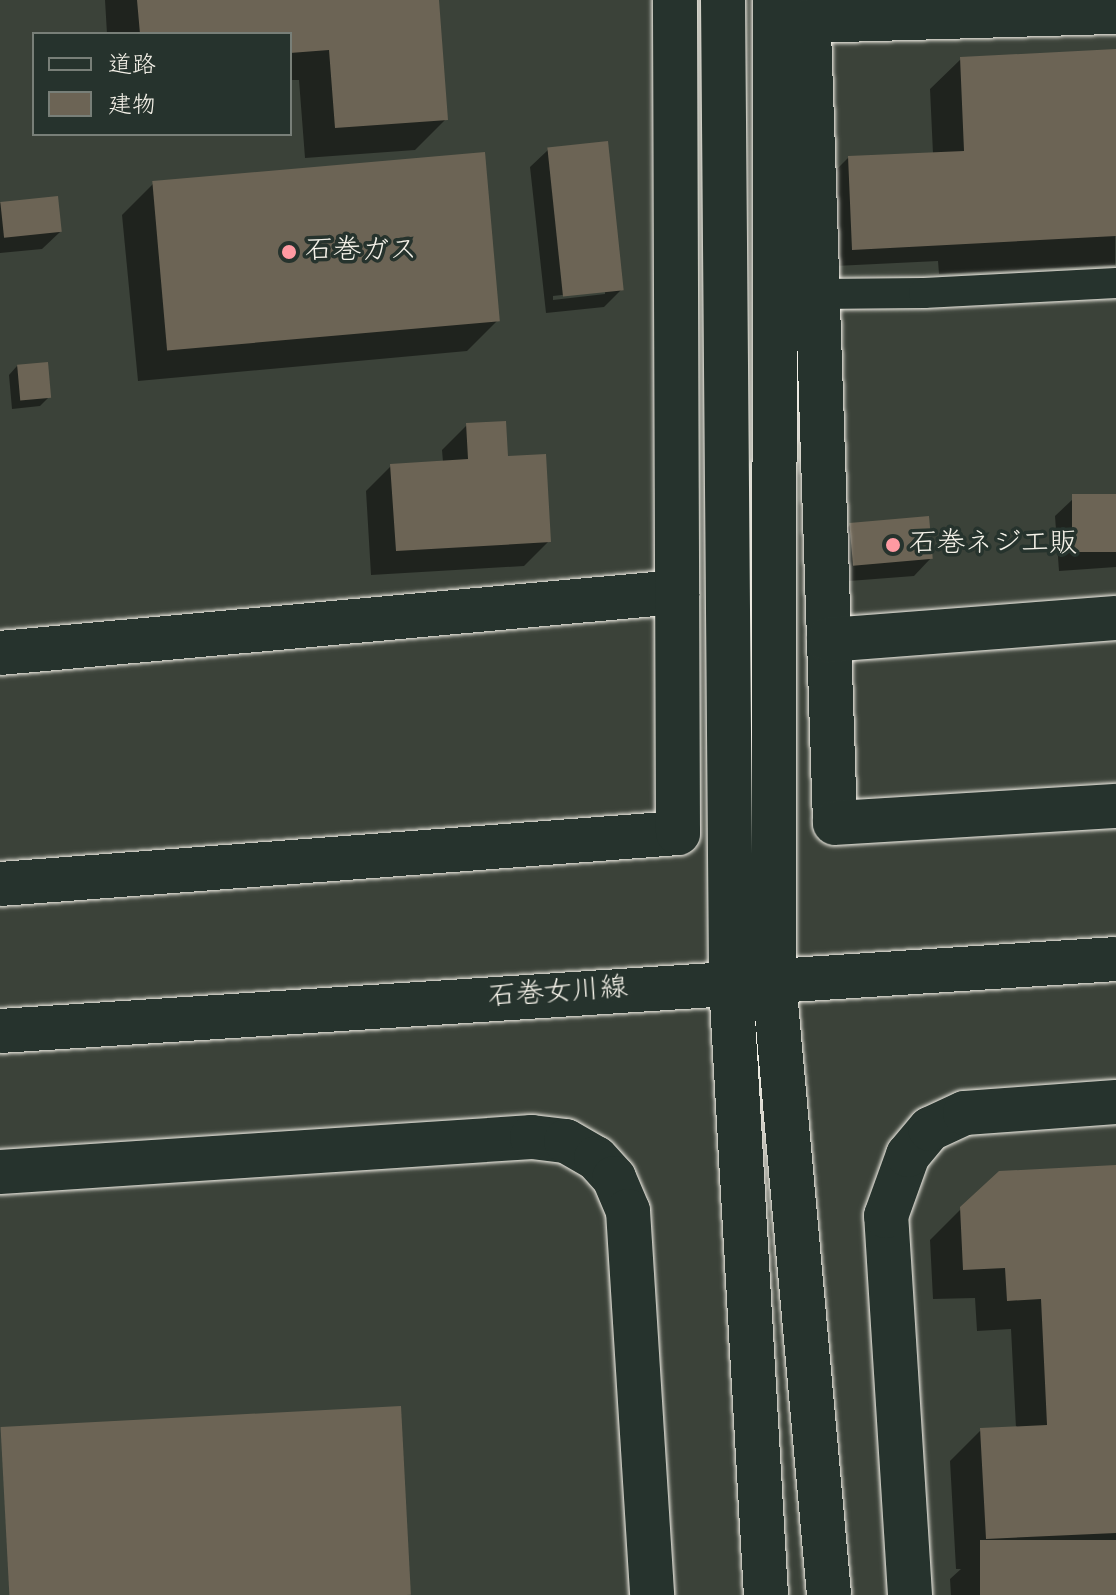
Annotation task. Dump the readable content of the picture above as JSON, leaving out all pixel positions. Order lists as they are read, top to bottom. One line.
{"streets":{"street":["石巻女川線"]},"places":["石巻ガス","石巻ネジ工販"],"legend":["道路","建物"]}
